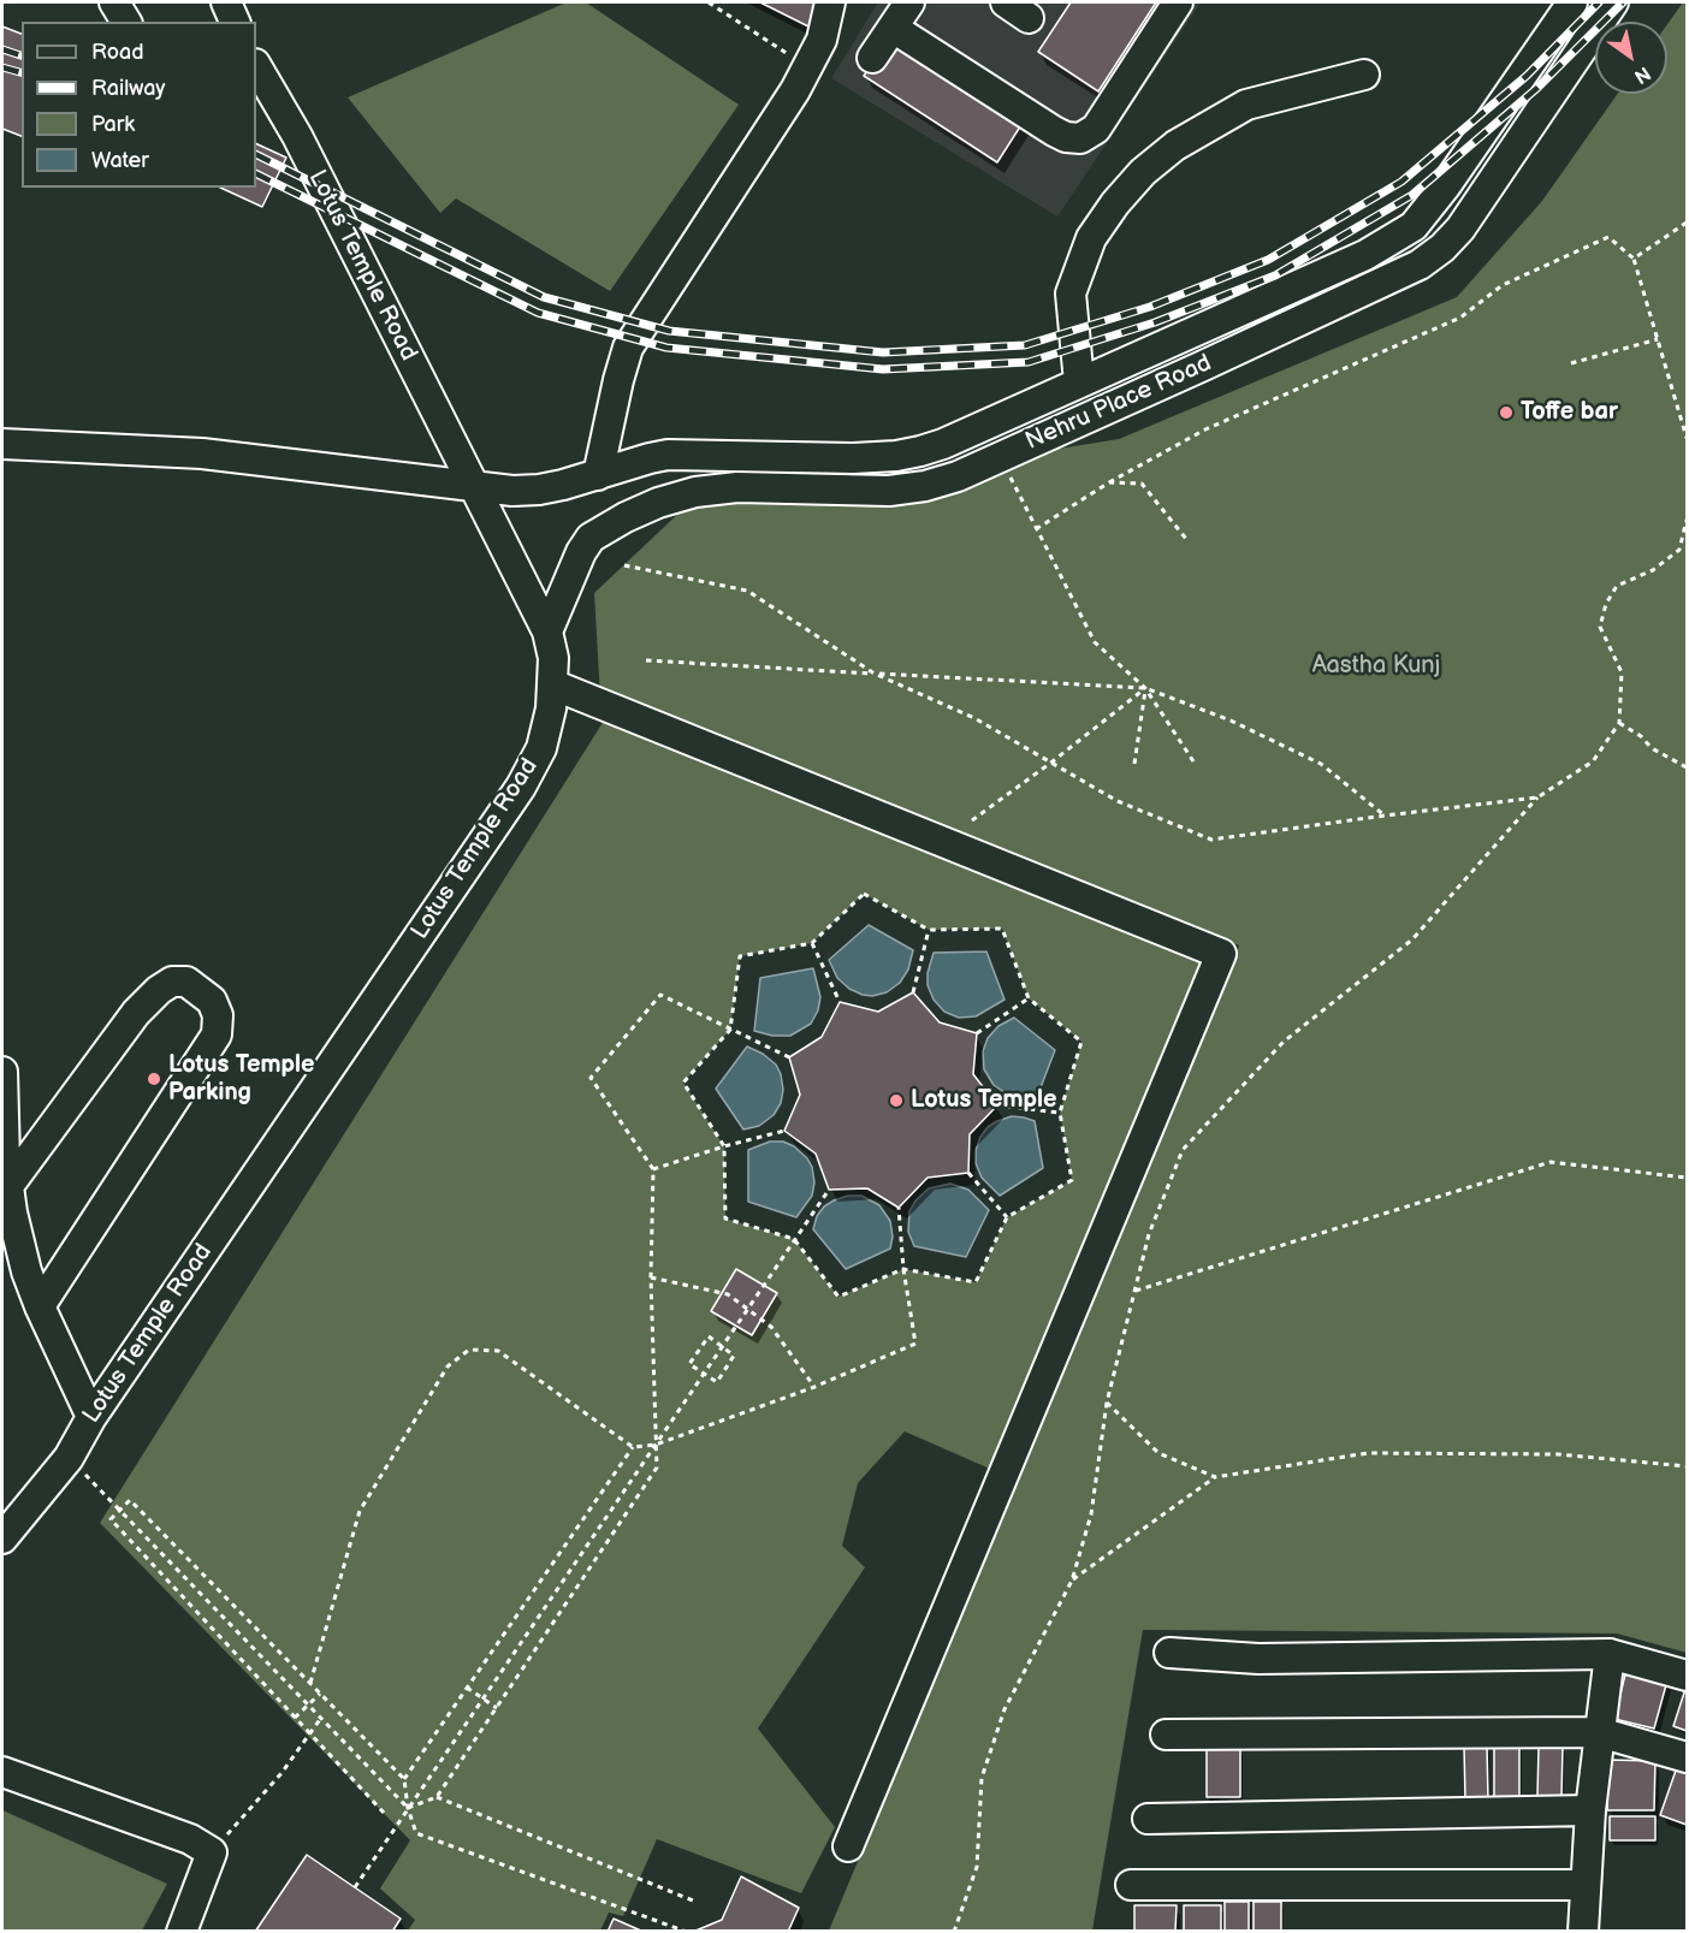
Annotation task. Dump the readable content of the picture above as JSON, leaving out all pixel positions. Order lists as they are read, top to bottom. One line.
{"streets":{"street":["Lotus Temple Road","Nehru Place Road"]},"crossings":[["Lotus Temple Road","Nehru Place Road"]],"parks":["Aastha Kunj"],"places":["Toffe bar","Lotus Temple Parking","Lotus Temple"],"legend":["Road","Railway","Park","Water"],"north":"bottom right"}
